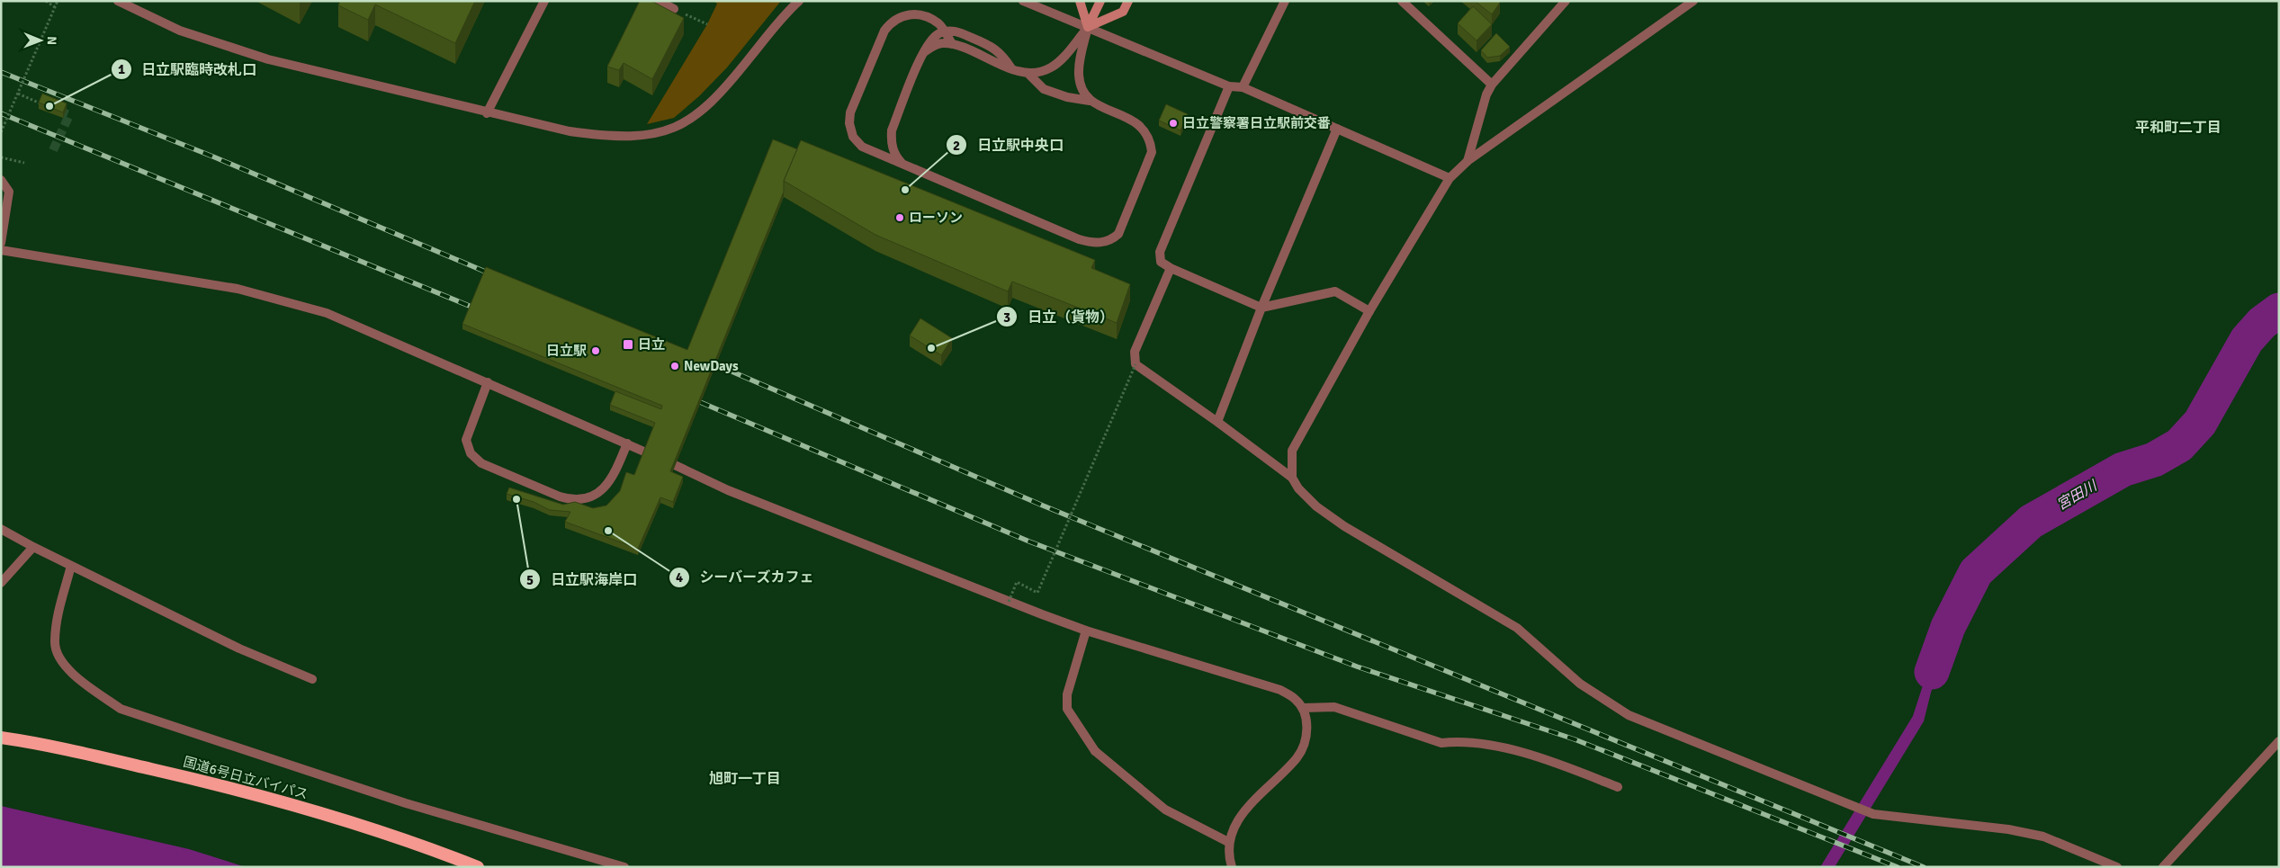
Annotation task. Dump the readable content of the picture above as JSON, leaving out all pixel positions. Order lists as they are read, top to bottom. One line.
{"streets":{"highway":["国道6号日立バイパス"]},"districts":["平和町二丁目","旭町一丁目"],"water":["宮田川"],"places":{"other":["日立駅臨時改札口","日立警察署日立駅前交番","日立駅中央口","ローソン","日立（貨物）","日立駅","NewDays","日立駅海岸口","シーバーズカフェ"],"transit":["日立"]},"north":"right"}
